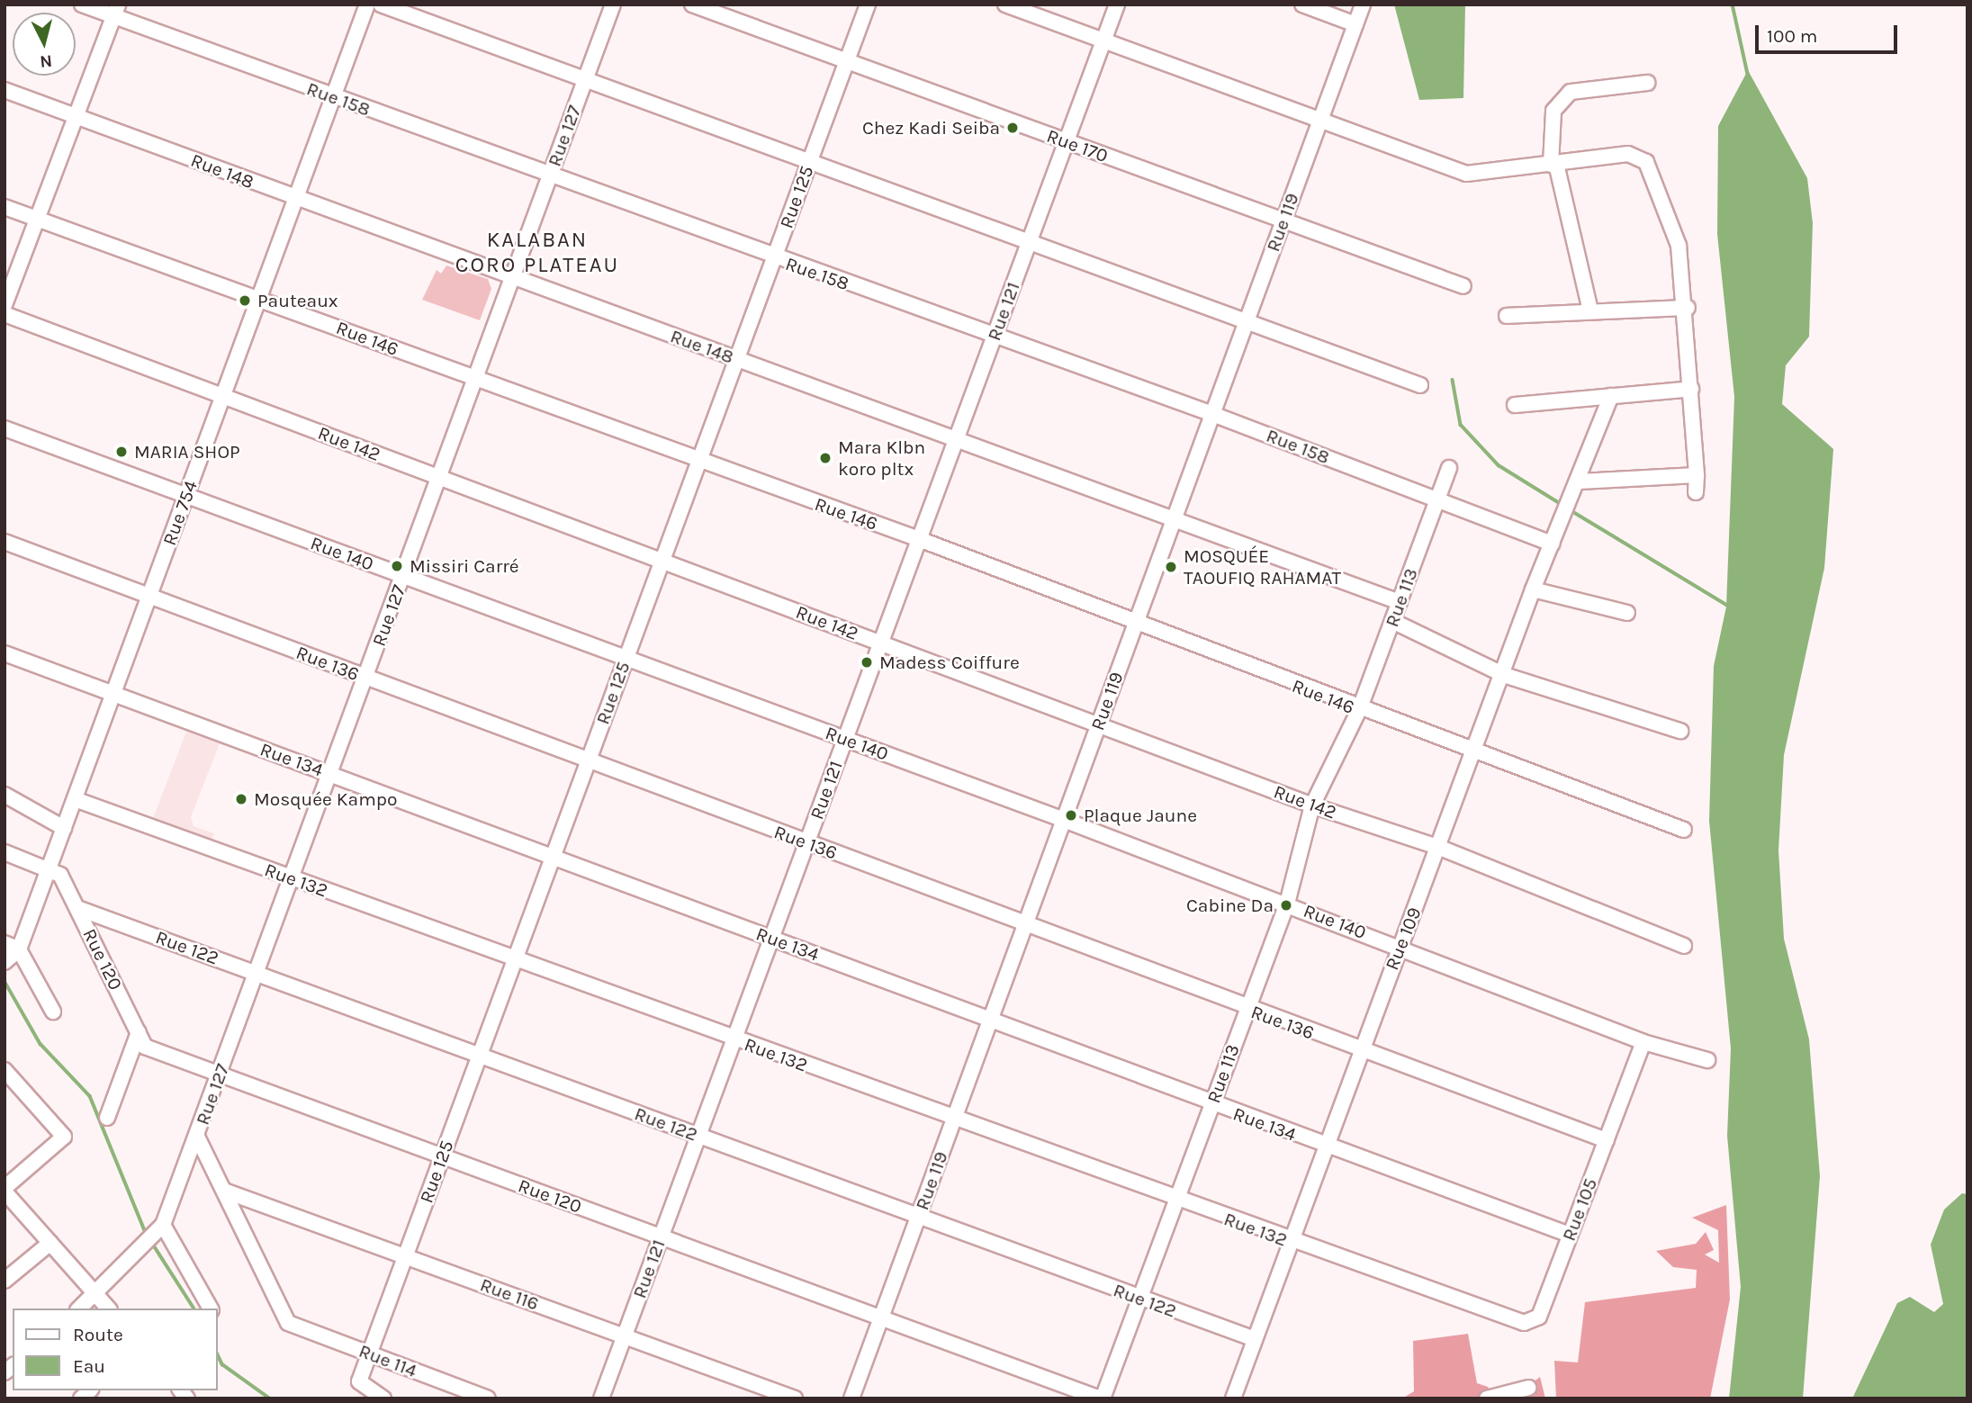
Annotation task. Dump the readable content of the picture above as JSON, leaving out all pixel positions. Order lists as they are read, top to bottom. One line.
{"streets":{"street":["Rue 158","Rue 127","Rue 170","Rue 148","Rue 125","Rue 119","Rue 121","Rue 146","Rue 142","Rue 754","Rue 140","Rue 113","Rue 136","Rue 134","Rue 132","Rue 109","Rue 122","Rue 120","Rue 105","Rue 116","Rue 114"]},"crossings":[["Rue 158","Rue 127"],["Rue 158","Rue 125"],["Rue 158","Rue 119"],["Rue 158","Rue 121"],["Rue 158","Rue 754"],["Rue 158","Rue 113"],["Rue 158","Rue 109"],["Rue 127","Rue 148"],["Rue 127","Rue 146"],["Rue 127","Rue 142"],["Rue 127","Rue 140"],["Rue 127","Rue 136"],["Rue 127","Rue 134"],["Rue 127","Rue 132"],["Rue 127","Rue 122"],["Rue 127","Rue 120"],["Rue 170","Rue 125"],["Rue 170","Rue 119"],["Rue 170","Rue 121"],["Rue 148","Rue 125"],["Rue 148","Rue 119"],["Rue 148","Rue 121"],["Rue 148","Rue 754"],["Rue 148","Rue 113"],["Rue 125","Rue 146"],["Rue 125","Rue 142"],["Rue 125","Rue 140"],["Rue 125","Rue 136"],["Rue 125","Rue 134"],["Rue 125","Rue 132"],["Rue 125","Rue 122"],["Rue 125","Rue 120"],["Rue 125","Rue 116"],["Rue 125","Rue 114"],["Rue 119","Rue 146"],["Rue 119","Rue 142"],["Rue 119","Rue 140"],["Rue 119","Rue 136"],["Rue 119","Rue 134"],["Rue 119","Rue 132"],["Rue 119","Rue 122"],["Rue 119","Rue 120"],["Rue 121","Rue 146"],["Rue 121","Rue 142"],["Rue 121","Rue 140"],["Rue 121","Rue 136"],["Rue 121","Rue 134"],["Rue 121","Rue 132"],["Rue 121","Rue 122"],["Rue 121","Rue 120"],["Rue 121","Rue 116"],["Rue 146","Rue 754"],["Rue 146","Rue 113"],["Rue 146","Rue 109"],["Rue 142","Rue 754"],["Rue 142","Rue 113"],["Rue 142","Rue 109"],["Rue 754","Rue 140"],["Rue 754","Rue 136"],["Rue 754","Rue 134"],["Rue 754","Rue 132"],["Rue 754","Rue 120"],["Rue 140","Rue 113"],["Rue 140","Rue 109"],["Rue 140","Rue 105"],["Rue 113","Rue 136"],["Rue 113","Rue 134"],["Rue 113","Rue 132"],["Rue 113","Rue 122"],["Rue 113","Rue 120"],["Rue 136","Rue 109"],["Rue 136","Rue 105"],["Rue 134","Rue 109"],["Rue 134","Rue 105"],["Rue 132","Rue 109"],["Rue 132","Rue 105"],["Rue 109","Rue 122"],["Rue 122","Rue 120"],["Rue 116","Rue 114"]],"districts":["KALABAN CORO PLATEAU"],"places":["Chez Kadi Seiba","Pauteaux","MARIA SHOP","Mara Klbn koro pltx","Missiri Carré","MOSQUÉE TAOUFIQ RAHAMAT","Madess Coiffure","Mosquée Kampo","Plaque Jaune","Cabine Da"],"legend":["Route","Eau"],"scale_bar":"100 m","north":"bottom"}
